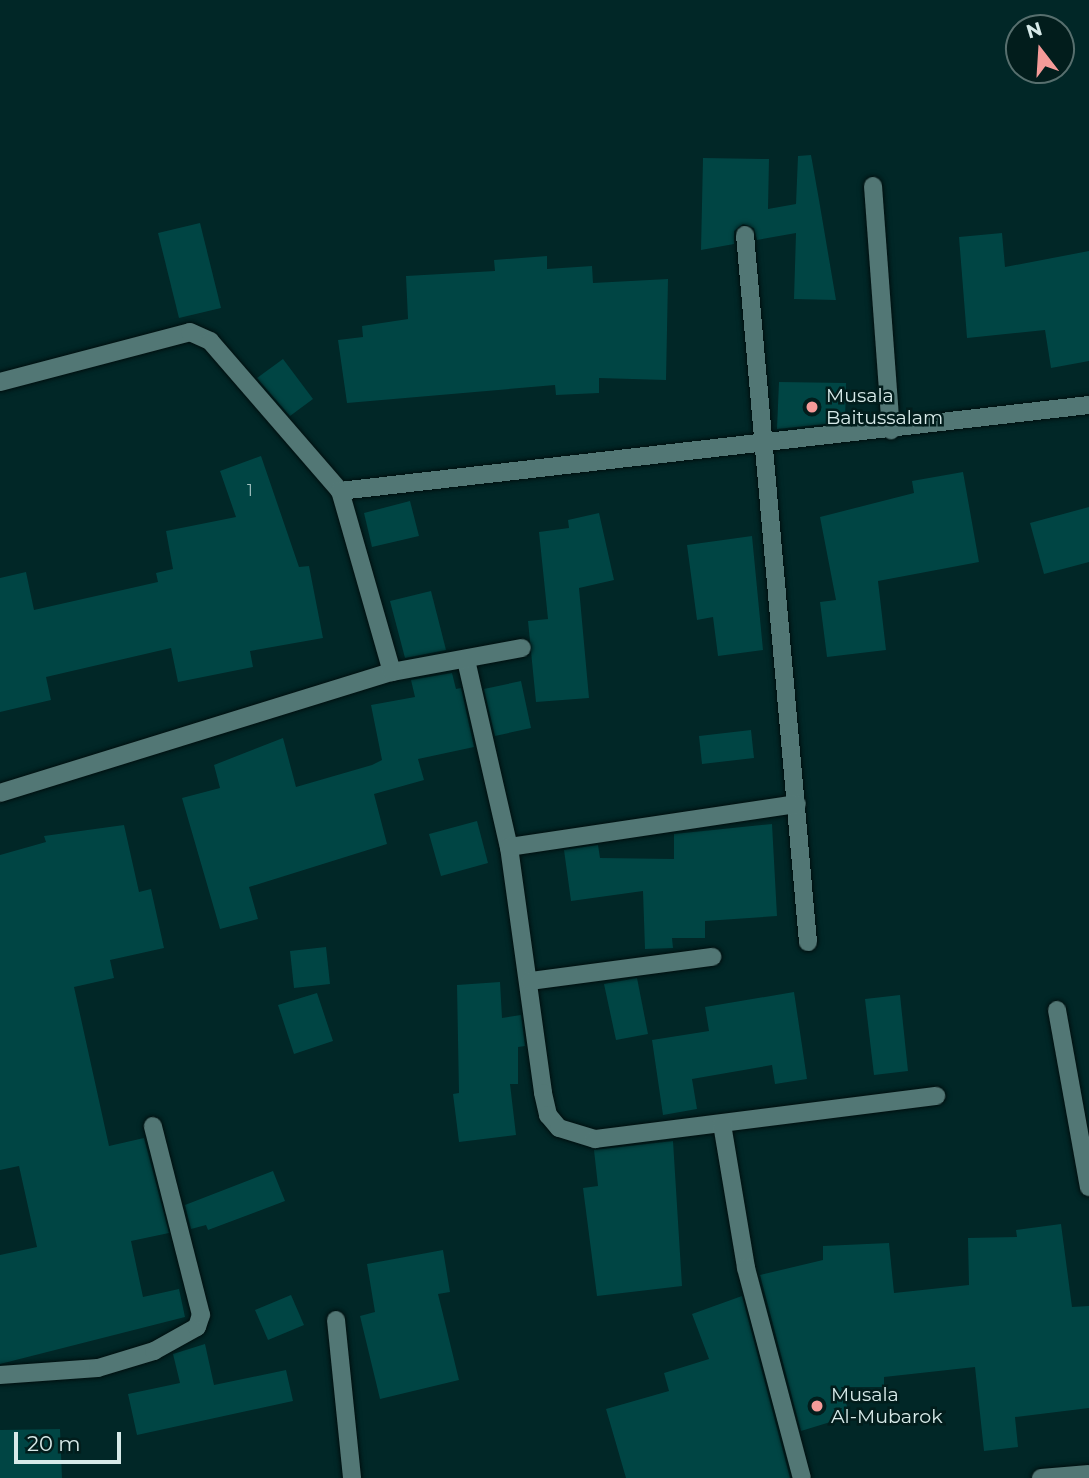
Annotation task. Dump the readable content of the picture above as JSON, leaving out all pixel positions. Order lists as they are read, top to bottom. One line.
{"places":["Musala Baitussalam","Musala Al-Mubarok"],"house_numbers":["1"],"scale_bar":"20 m","north":"top"}
